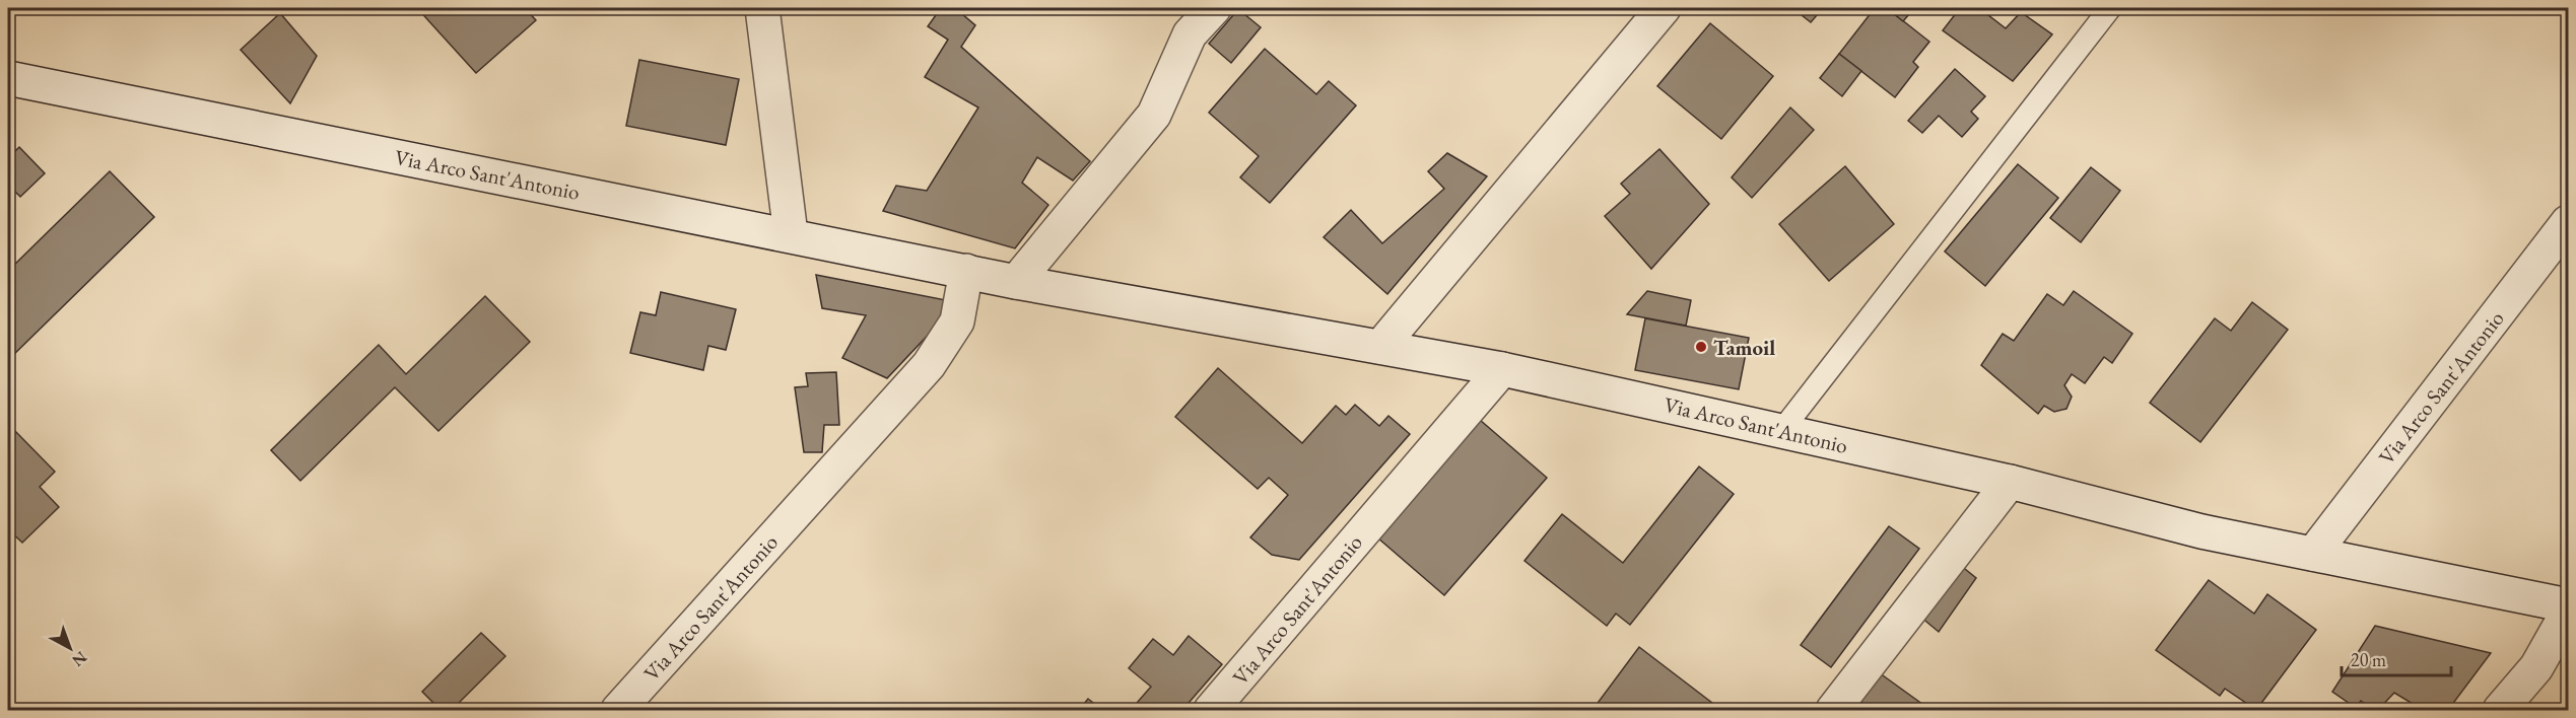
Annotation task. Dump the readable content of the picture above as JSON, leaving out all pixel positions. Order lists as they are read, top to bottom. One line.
{"streets":{"street":["Via Arco Sant'Antonio"]},"places":["Tamoil"],"scale_bar":"20 m","north":"bottom right"}
